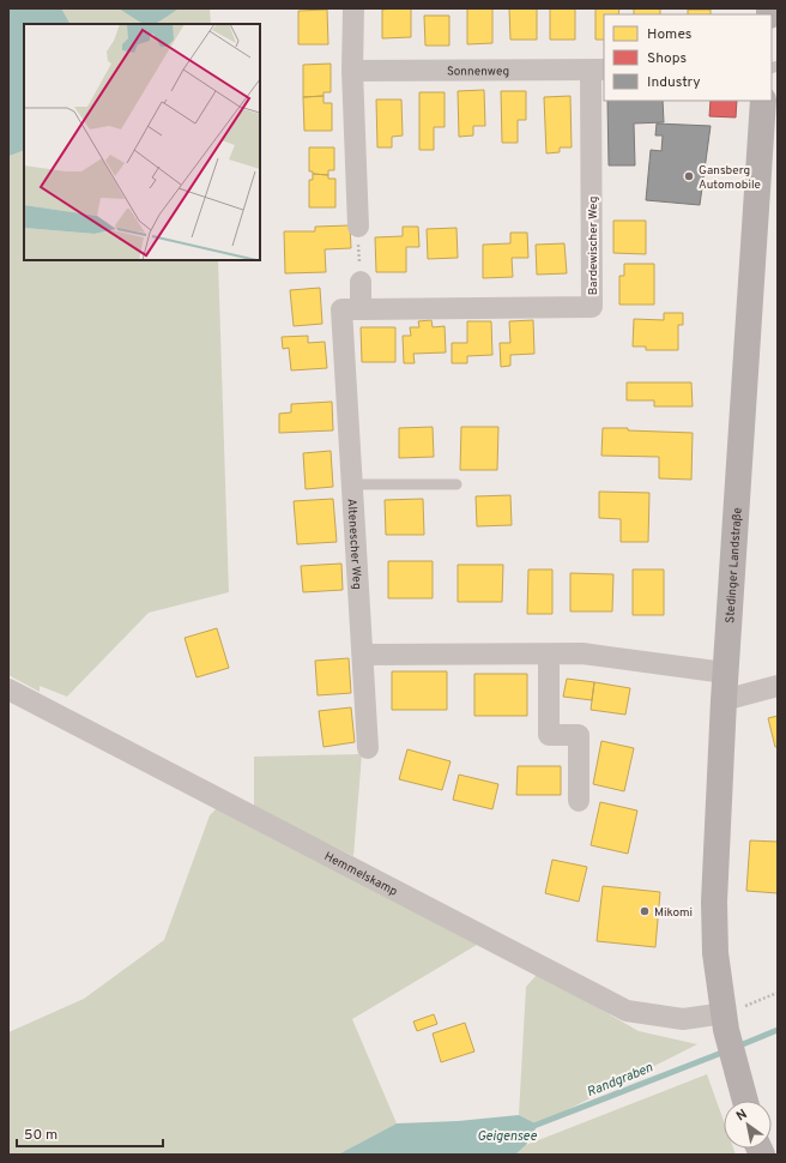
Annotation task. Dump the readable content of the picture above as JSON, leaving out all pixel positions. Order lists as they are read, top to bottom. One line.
{"streets":{"main road":["Stedinger Landstraße"],"street":["Sonnenweg","Bardewischer Weg","Altenescher Weg","Hemmelskamp"]},"crossings":[["Sonnenweg","Bardewischer Weg"],["Bardewischer Weg","Altenescher Weg"],["Stedinger Landstraße","Hemmelskamp"]],"water":["Randgraben","Geigensee"],"places":["Gansberg Automobile","Mikomi"],"legend":["Homes","Shops","Industry"],"scale_bar":"50 m","north":"top left"}
